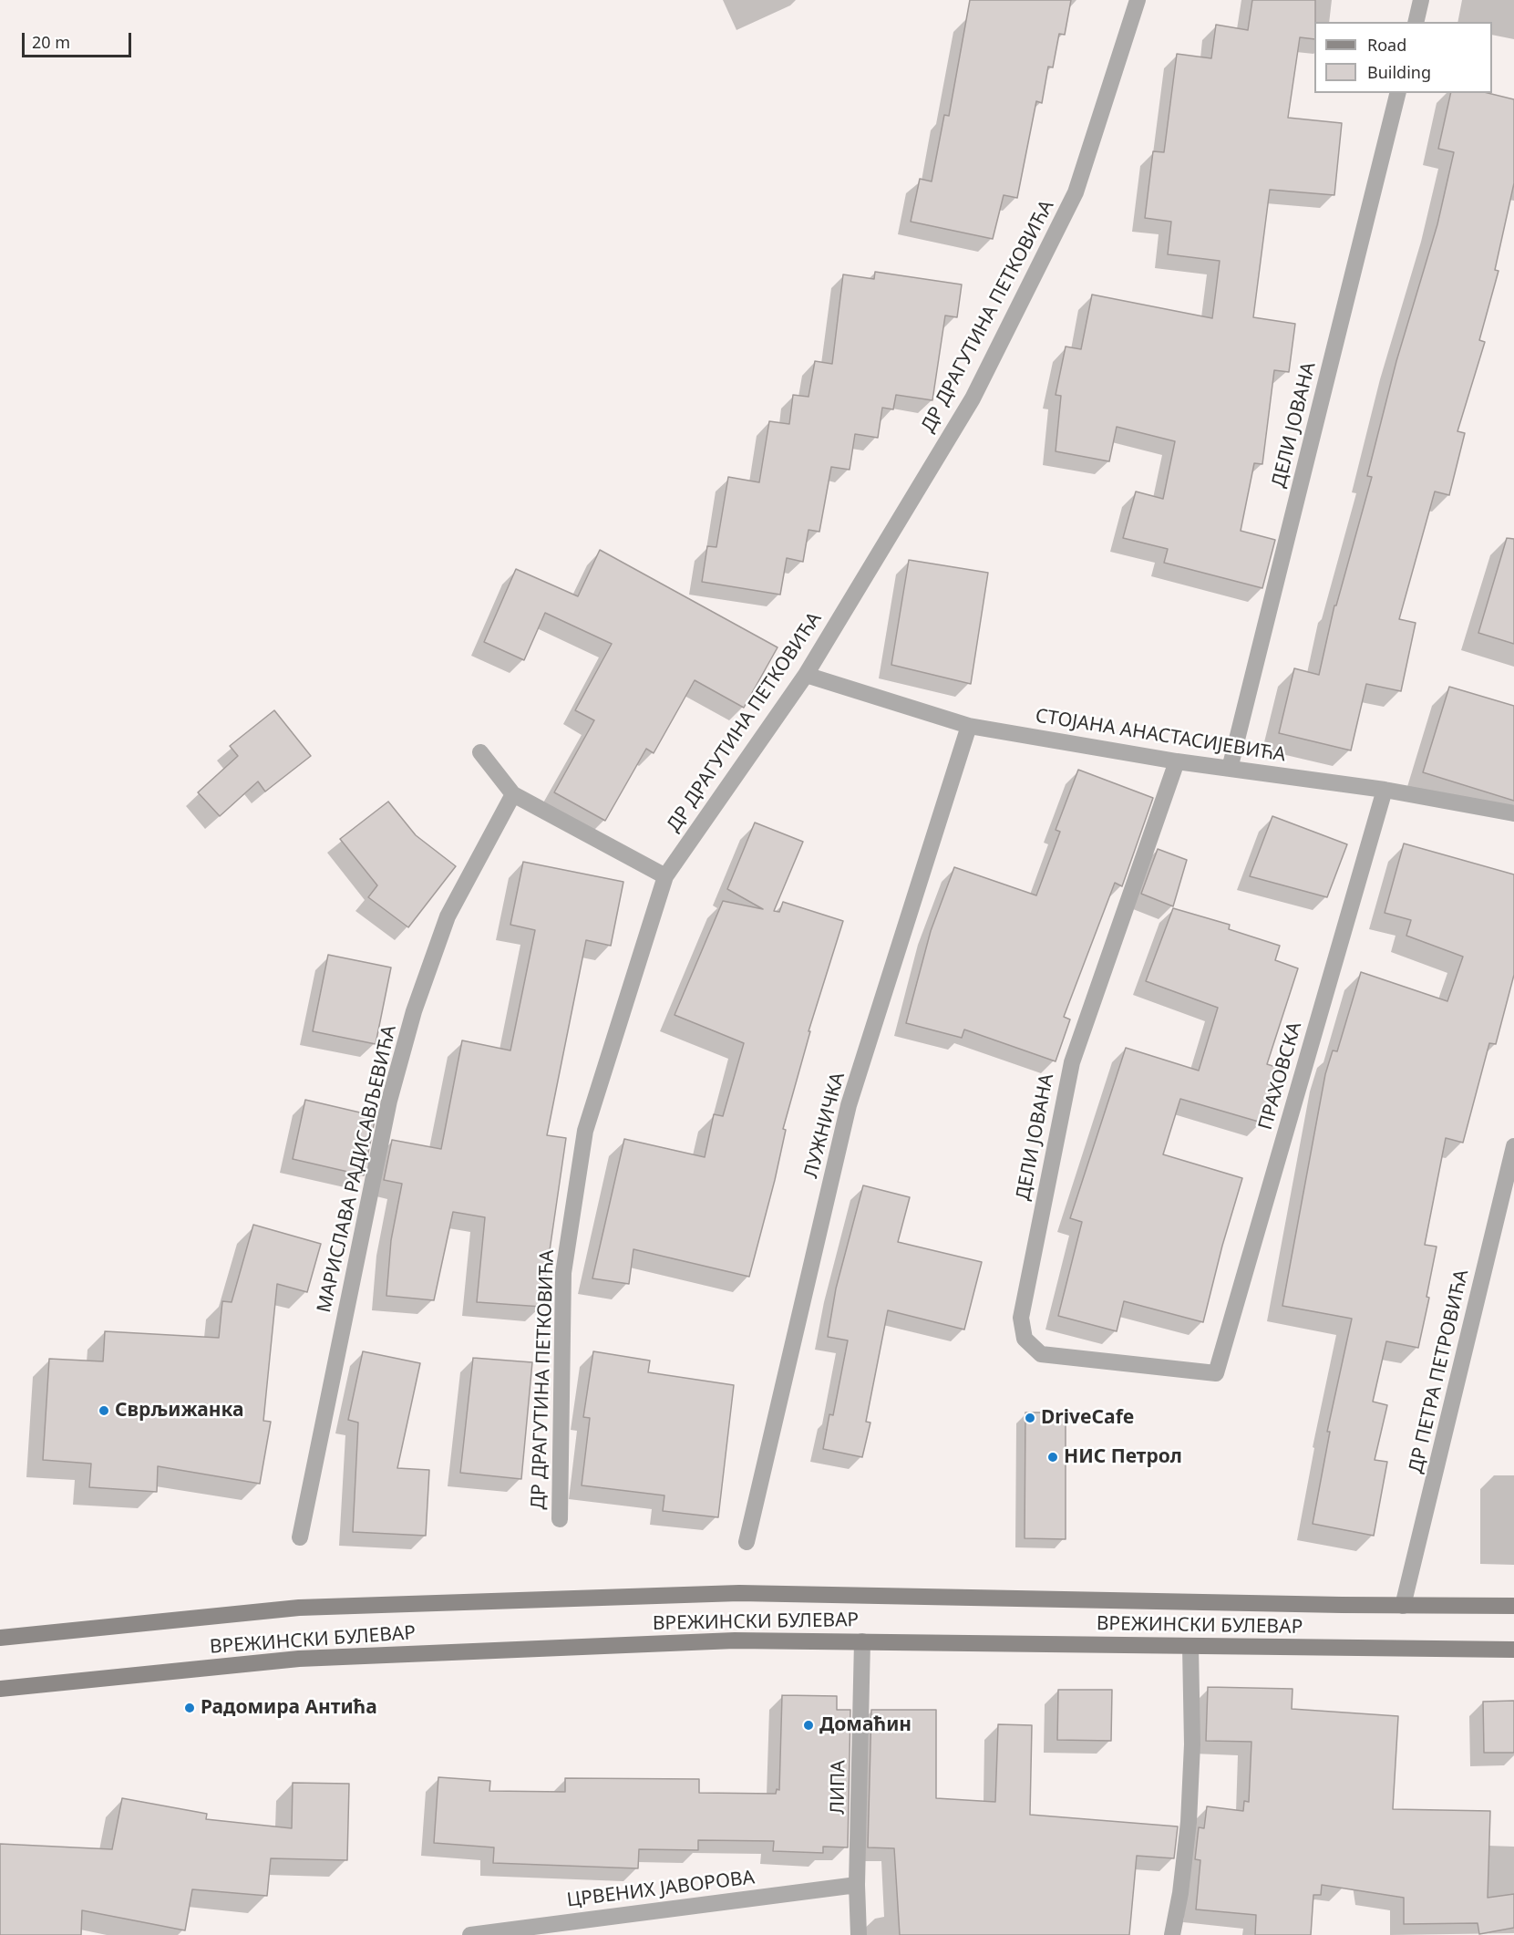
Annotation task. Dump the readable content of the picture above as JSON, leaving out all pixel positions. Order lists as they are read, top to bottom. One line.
{"streets":{"main road":["ВРЕЖИНСКИ БУЛЕВАР"],"street":["ДР ДРАГУТИНА ПЕТКОВИЋА","ДЕЛИ ЈОВАНА","СТОЈАНА АНАСТАСИЈЕВИЋА","ПРАХОВСКА","ЛУЖНИЧКА","МАРИСЛАВА РАДИСАВЉЕВИЋА","ДР ПЕТРА ПЕТРОВИЋА","ЛИПА","ЦРВЕНИХ ЈАВОРОВА"]},"crossings":[["ДР ДРАГУТИНА ПЕТКОВИЋА","СТОЈАНА АНАСТАСИЈЕВИЋА"],["ДЕЛИ ЈОВАНА","СТОЈАНА АНАСТАСИЈЕВИЋА"],["ДЕЛИ ЈОВАНА","ПРАХОВСКА"],["СТОЈАНА АНАСТАСИЈЕВИЋА","ПРАХОВСКА"],["СТОЈАНА АНАСТАСИЈЕВИЋА","ЛУЖНИЧКА"],["ДР ПЕТРА ПЕТРОВИЋА","ВРЕЖИНСКИ БУЛЕВАР"],["ВРЕЖИНСКИ БУЛЕВАР","ЛИПА"],["ЛИПА","ЦРВЕНИХ ЈАВОРОВА"]],"places":["Сврљижанка","DriveCafe","НИС Петрол","Радомира Антића","Домаћин"],"legend":["Road","Building"],"scale_bar":"20 m"}
